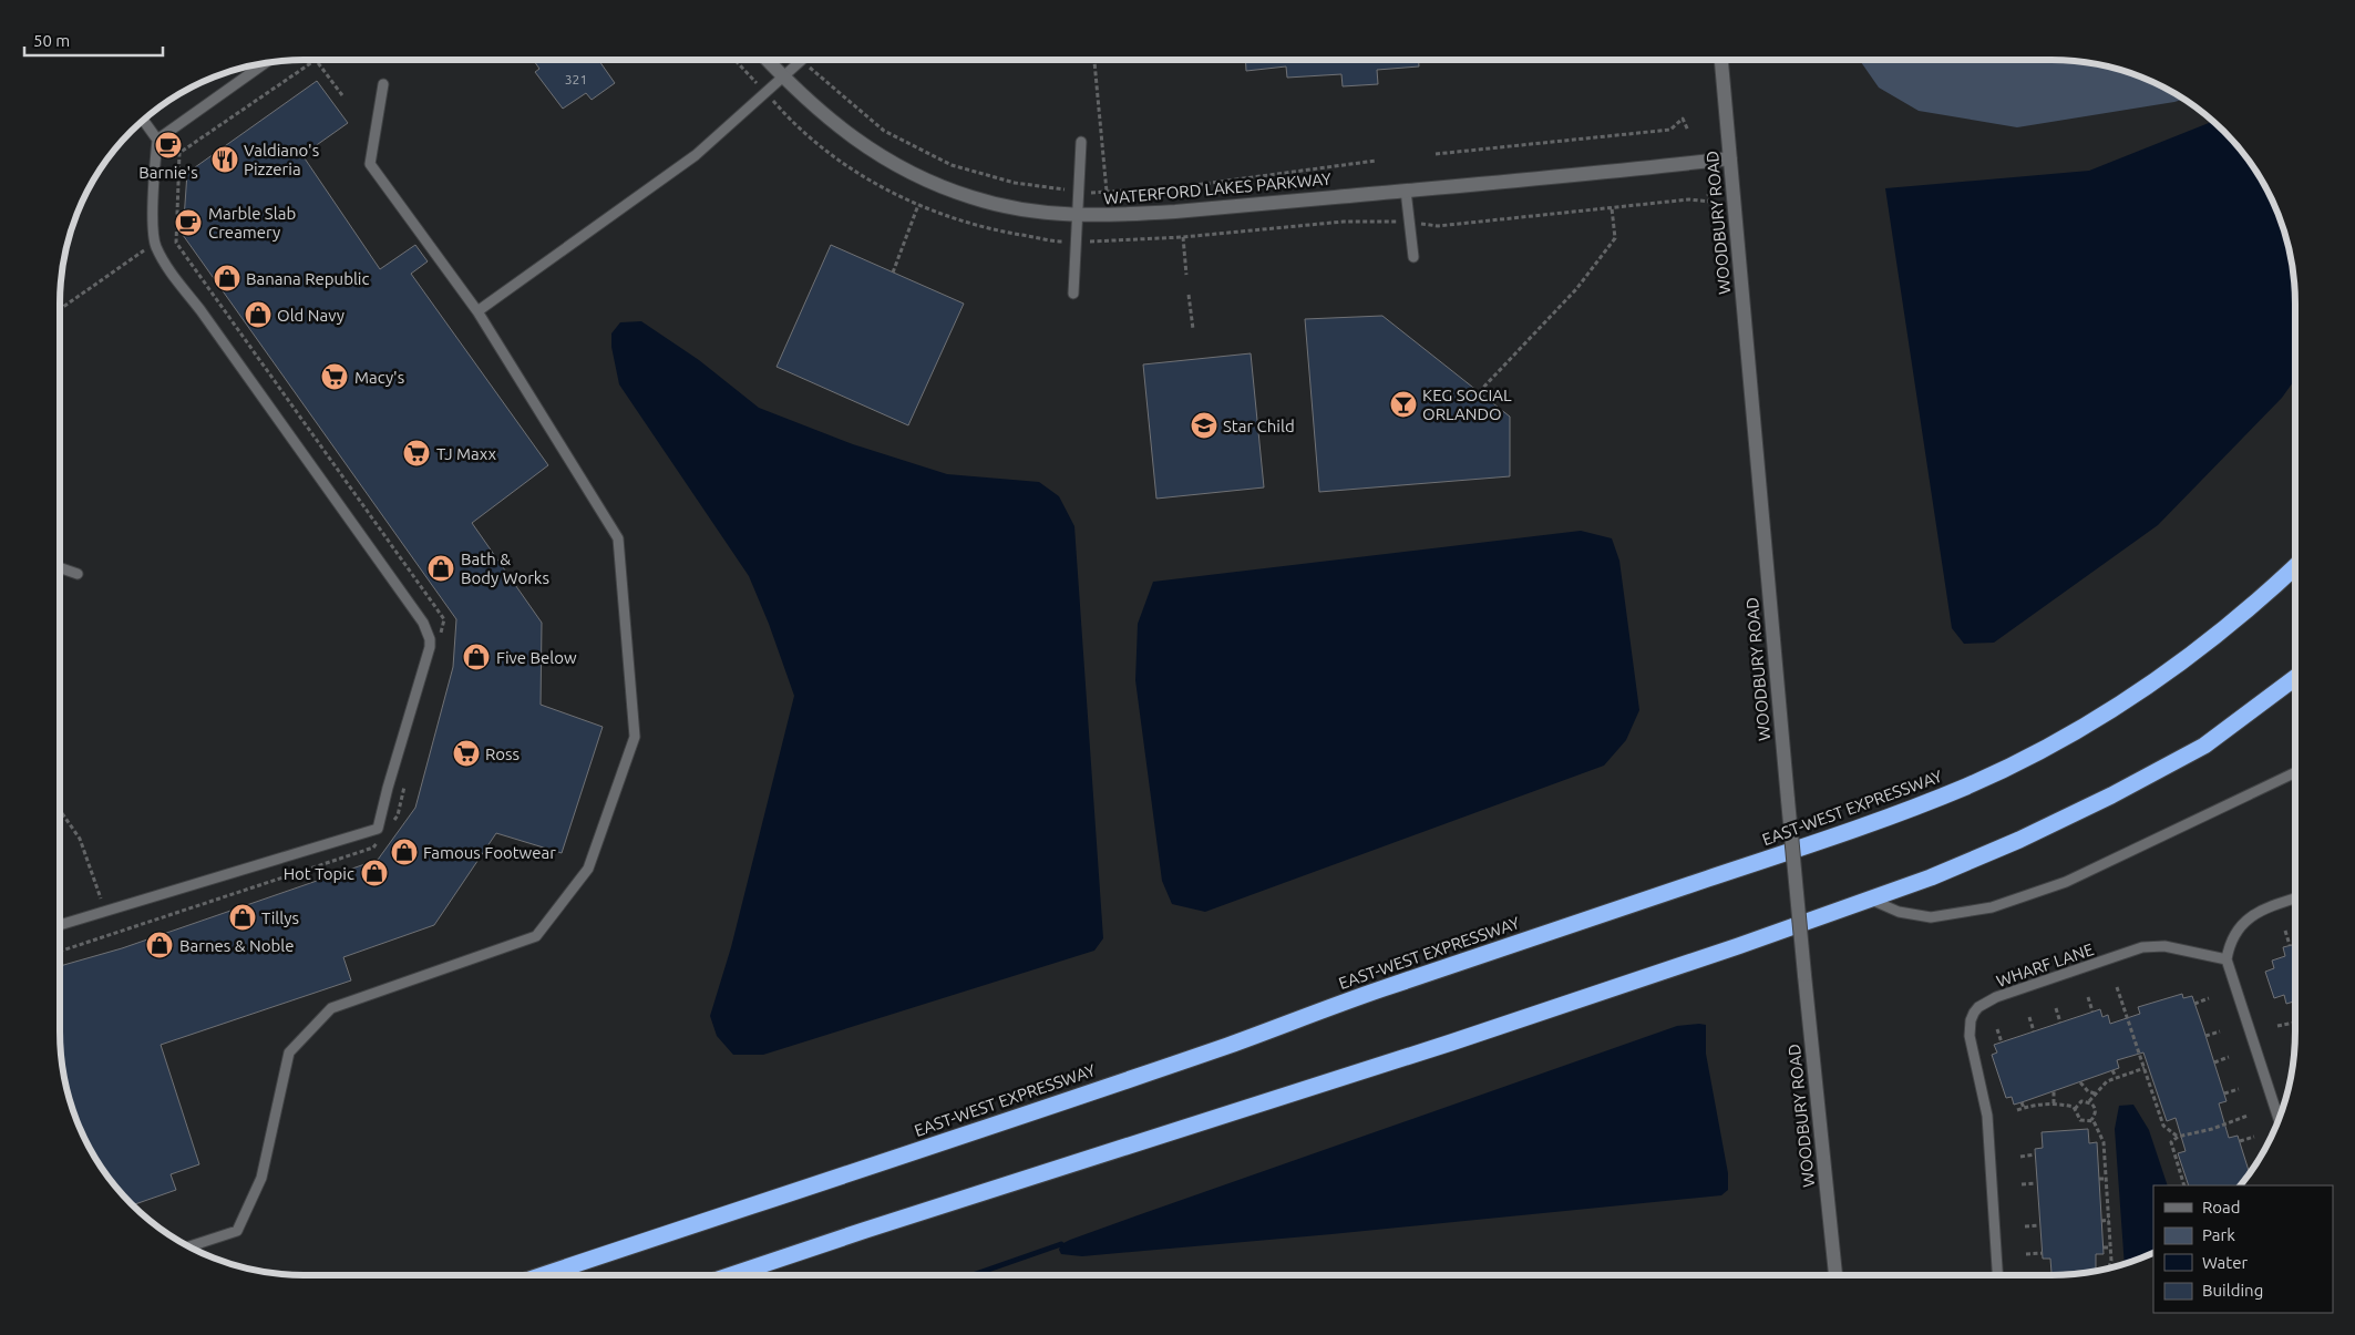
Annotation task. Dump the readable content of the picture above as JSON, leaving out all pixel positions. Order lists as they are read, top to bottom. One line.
{"streets":{"highway":["EAST-WEST EXPRESSWAY"],"street":["WATERFORD LAKES PARKWAY","WOODBURY ROAD"],"lane":["WHARF LANE"]},"crossings":[["WATERFORD LAKES PARKWAY","WOODBURY ROAD"]],"places":{"cafe":["Barnie's","Marble Slab Creamery"],"restaurant":["Valdiano's Pizzeria"],"shop":["Banana Republic","Old Navy","Bath & Body Works","Five Below","Famous Footwear","Hot Topic","Tillys","Barnes & Noble"],"supermarket":["Macy's","TJ Maxx","Ross"],"bar":["KEG SOCIAL ORLANDO"],"school or university":["Star Child"]},"house_numbers":["321"],"legend":["Road","Park","Water","Building"],"scale_bar":"50 m"}
